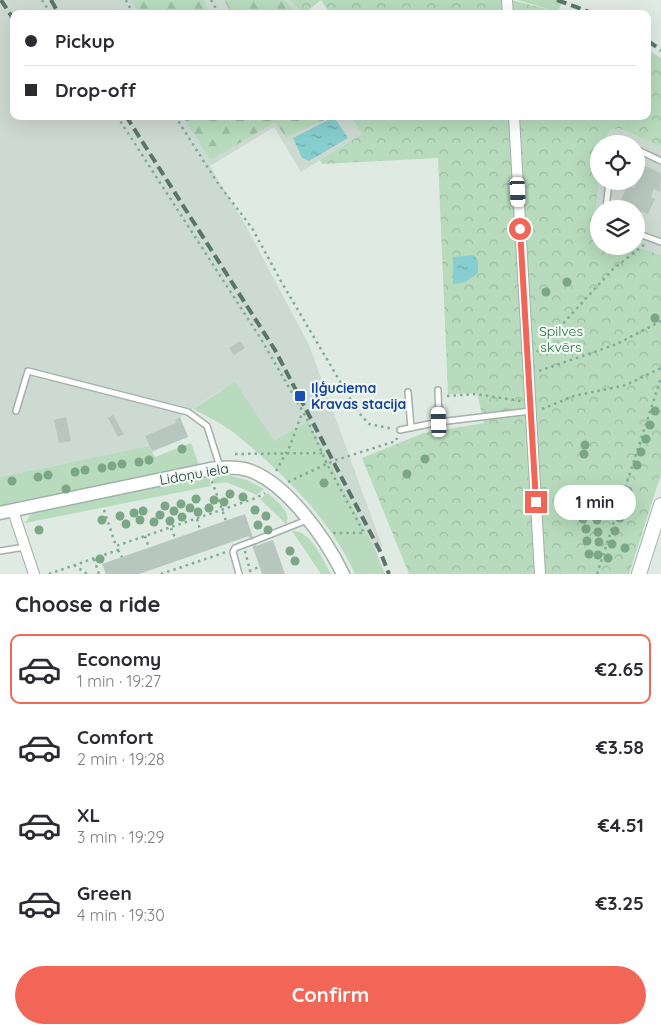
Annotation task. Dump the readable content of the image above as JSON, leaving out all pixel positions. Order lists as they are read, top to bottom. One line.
{"streets":{"street":["Lidoņu iela"]},"parks":["Spilves skvērs"],"places":{"transit":["Iļģuciema Kravas stacija"]},"page":{"banner":["Pickup","Drop-off"],"bubble":"1 min","heading":"Choose a ride","list":[{"name":"Economy","note":"1 min · 19:27","value":"€2.65"},{"name":"Comfort","note":"2 min · 19:28","value":"€3.58"},{"name":"XL","note":"3 min · 19:29","value":"€4.51"},{"name":"Green","note":"4 min · 19:30","value":"€3.25"}],"buttons":"Confirm"}}
